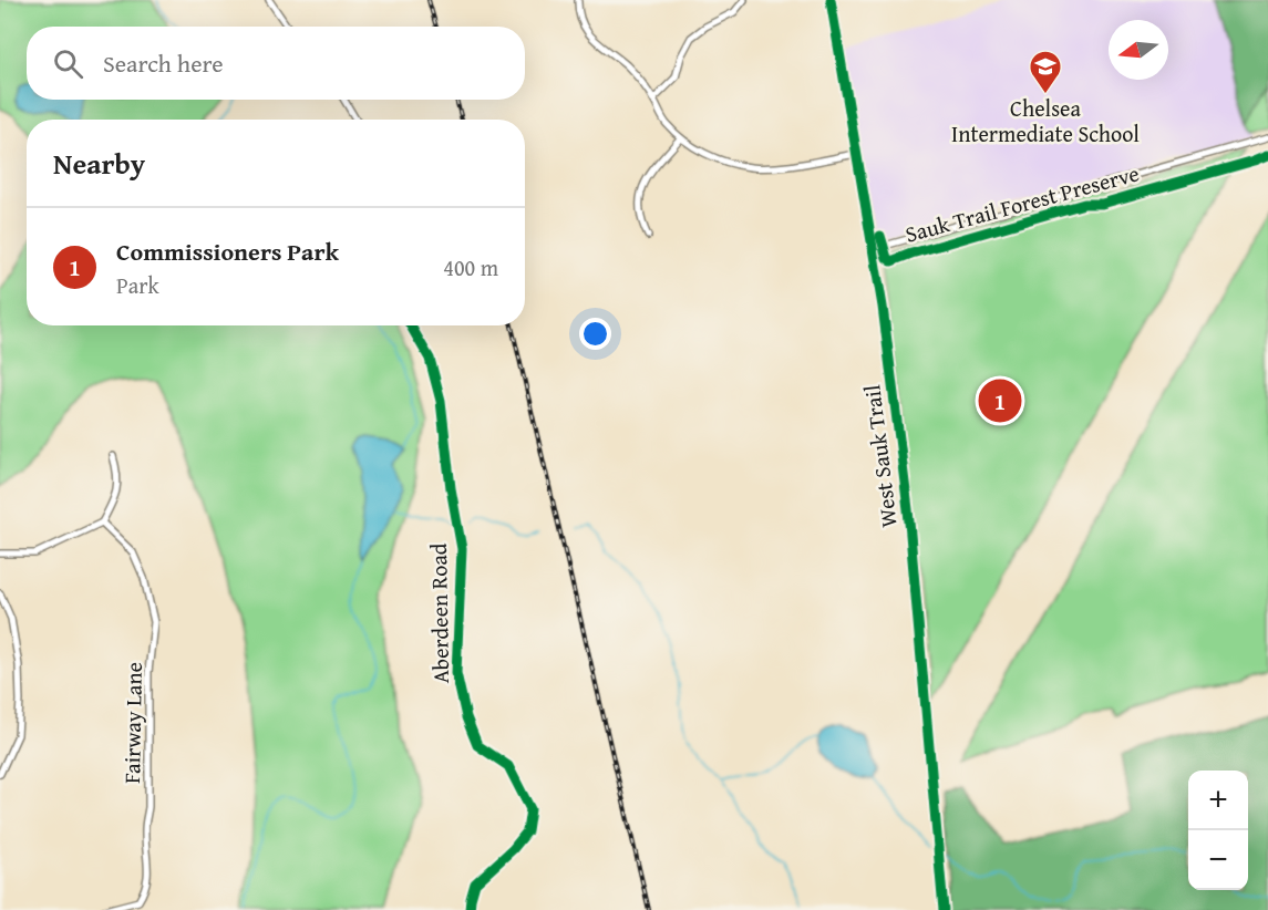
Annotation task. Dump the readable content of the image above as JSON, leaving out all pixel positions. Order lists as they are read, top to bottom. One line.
{"streets":{"street":["West Sauk Trail","Aberdeen Road","Fairway Lane"],"cycle path":["Sauk Trail Forest Preserve"]},"places":{"school or university":["Chelsea Intermediate School"]},"north":"left","page":{"search":"Search here","heading":"Nearby","list":[{"mark":"1","name":"Commissioners Park","note":"Park","value":"400 m"}],"pins":"1","map_buttons":["+","−"]}}
